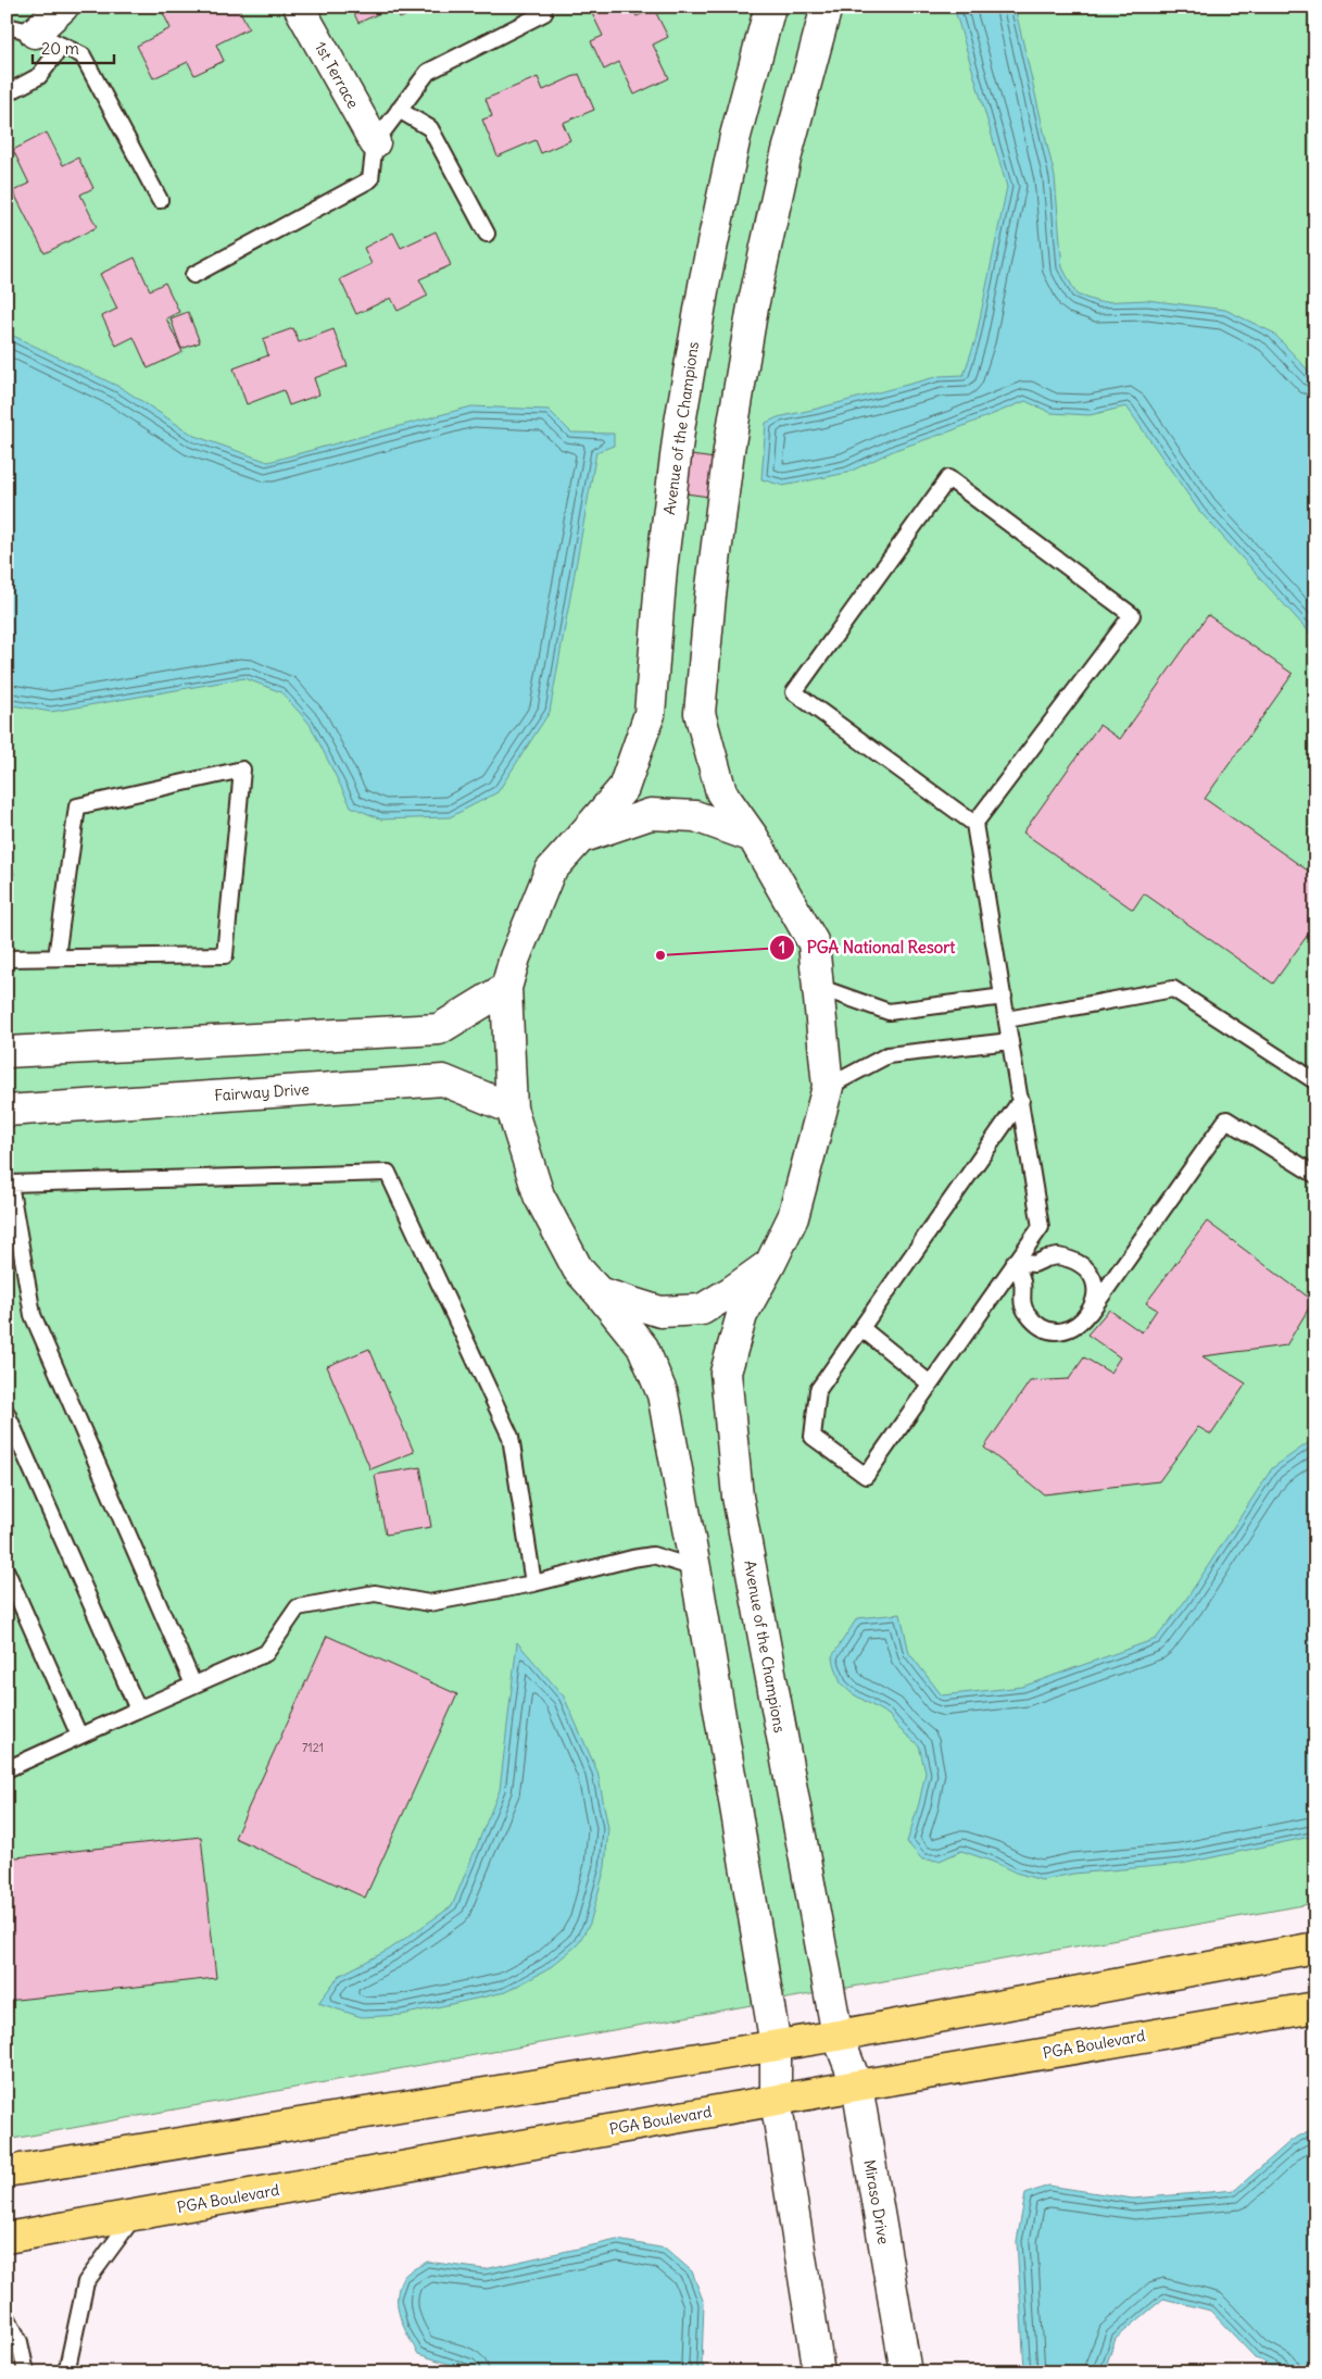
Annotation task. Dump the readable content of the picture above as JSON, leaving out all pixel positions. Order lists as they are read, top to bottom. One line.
{"streets":{"main road":["PGA Boulevard"],"street":["1st Terrace","Avenue of the Champions","Fairway Drive","Miraso Drive"]},"crossings":[["Avenue of the Champions","Fairway Drive"],["Avenue of the Champions","Miraso Drive"],["PGA Boulevard","Miraso Drive"]],"places":["PGA National Resort"],"house_numbers":["7121"],"scale_bar":"20 m"}
